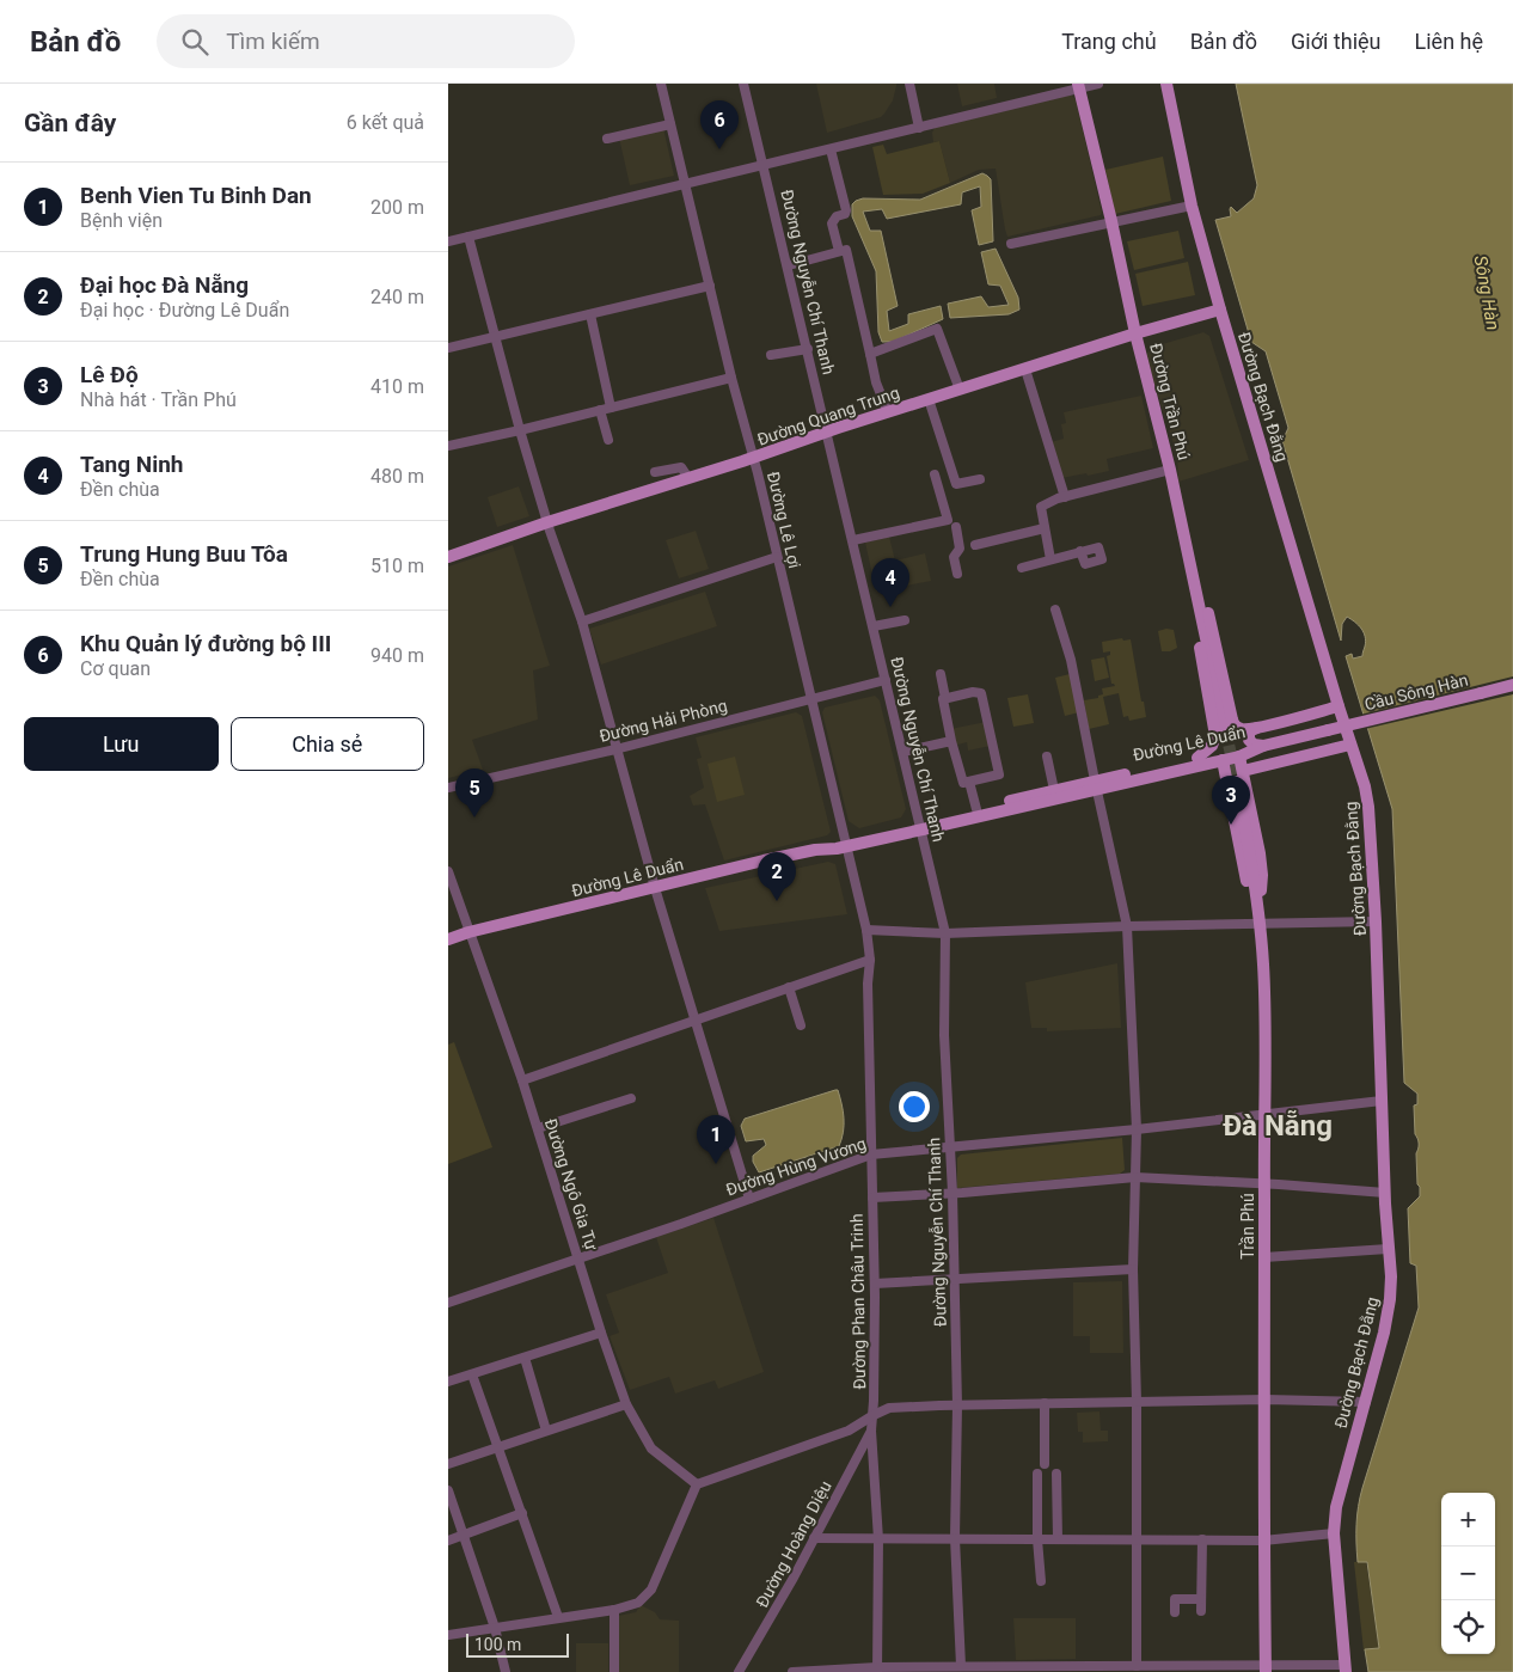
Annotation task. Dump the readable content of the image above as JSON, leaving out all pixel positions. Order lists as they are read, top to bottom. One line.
{"streets":{"main road":["Đường Bạch Đằng","Đường Trần Phú","Đường Quang Trung","Cầu Sông Hàn","Đường Lê Duẩn","Trần Phú"],"street":["Đường Nguyễn Chí Thanh","Đường Lê Lợi","Đường Hải Phòng","Đường Hùng Vương","Đường Ngô Gia Tự","Đường Phan Châu Trinh","Đường Hoàng Diệu"]},"crossings":[["Đường Nguyễn Chí Thanh","Đường Quang Trung"],["Đường Nguyễn Chí Thanh","Đường Hải Phòng"],["Đường Nguyễn Chí Thanh","Đường Lê Duẩn"],["Đường Nguyễn Chí Thanh","Đường Hùng Vương"],["Đường Bạch Đằng","Đường Quang Trung"],["Đường Bạch Đằng","Đường Hùng Vương"],["Đường Trần Phú","Đường Quang Trung"],["Đường Quang Trung","Đường Lê Lợi"],["Đường Lê Lợi","Đường Hải Phòng"],["Đường Lê Lợi","Đường Lê Duẩn"],["Đường Lê Lợi","Đường Phan Châu Trinh"],["Cầu Sông Hàn","Đường Lê Duẩn"],["Đường Lê Duẩn","Đường Ngô Gia Tự"],["Đường Hùng Vương","Đường Ngô Gia Tự"],["Đường Hùng Vương","Trần Phú"],["Đường Hùng Vương","Đường Phan Châu Trinh"],["Đường Phan Châu Trinh","Đường Hoàng Diệu"]],"districts":["Đà Nẵng"],"water":["Sông Hàn"],"scale_bar":"100 m","page":{"header":"Bản đồ","search":"Tìm kiếm","nav":["Trang chủ","Bản đồ","Giới thiệu","Liên hệ"],"heading":["Gần đây","6 kết quả"],"pins":["6","4","5","3","2","1"],"list":[{"mark":"1","name":"Benh Vien Tu Binh Dan","note":"Bệnh viện","value":"200 m"},{"mark":"2","name":"Đại học Đà Nẵng","note":"Đại học · Đường Lê Duẩn","value":"240 m"},{"mark":"3","name":"Lê Độ","note":"Nhà hát · Trần Phú","value":"410 m"},{"mark":"4","name":"Tang Ninh","note":"Đền chùa","value":"480 m"},{"mark":"5","name":"Trung Hung Buu Tôa","note":"Đền chùa","value":"510 m"},{"mark":"6","name":"Khu Quản lý đường bộ III","note":"Cơ quan","value":"940 m"}],"buttons":["Lưu","Chia sẻ"],"map_buttons":["+","−"],"scale":"100 m"}}
